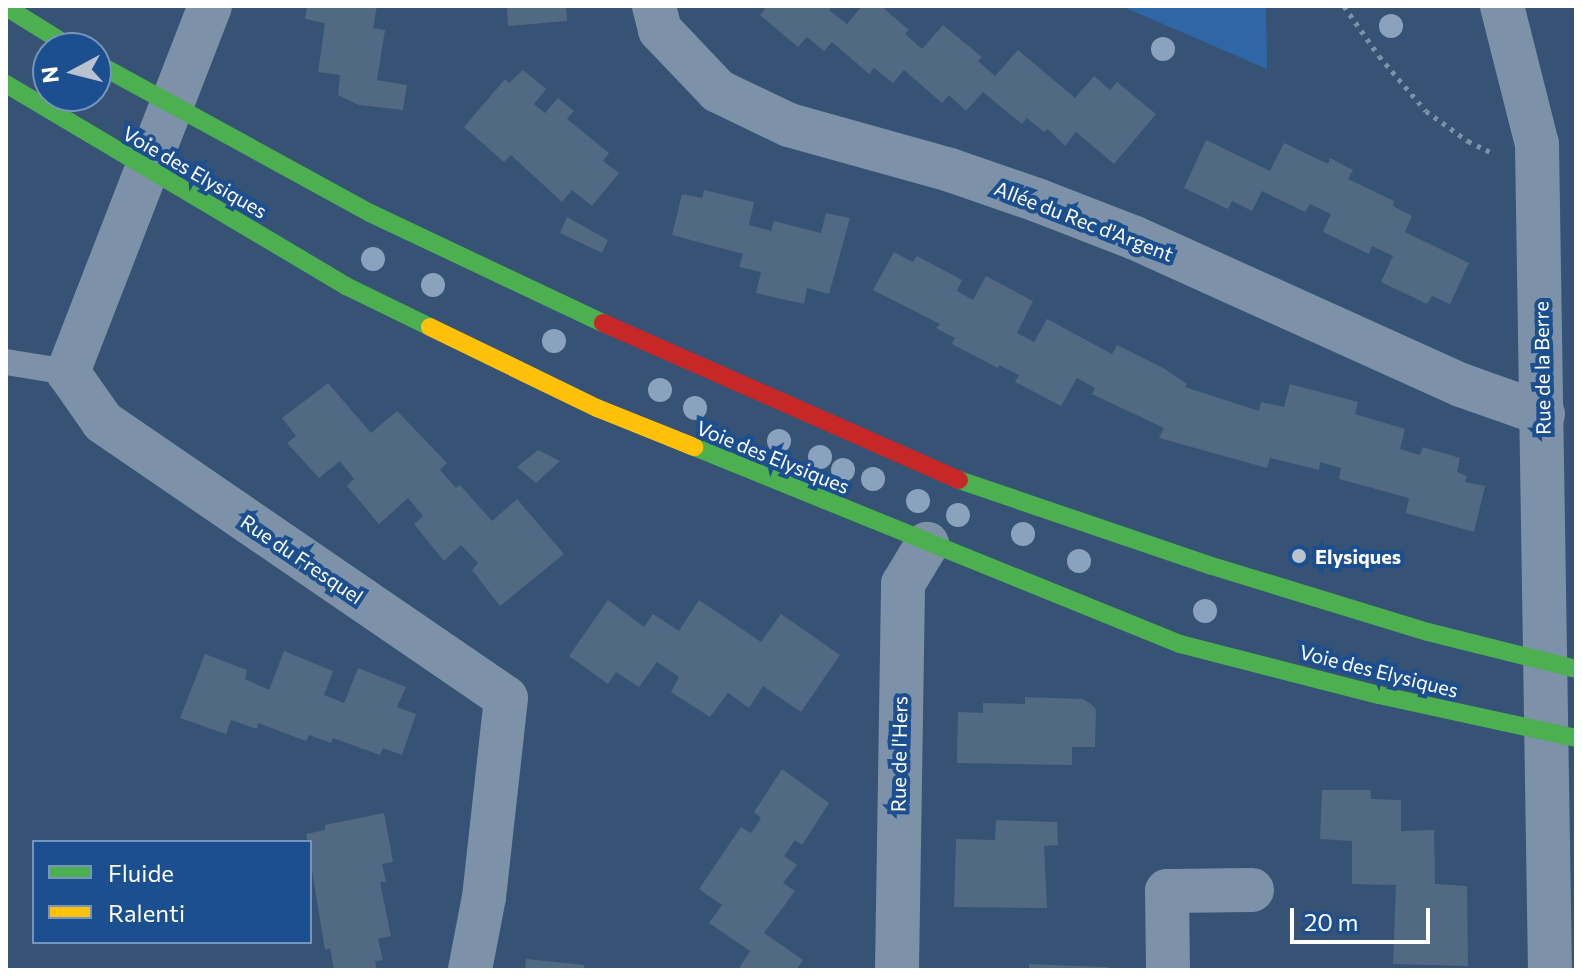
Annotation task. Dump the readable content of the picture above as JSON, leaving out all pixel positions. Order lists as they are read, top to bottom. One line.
{"streets":{"street":["Voie des Elysiques","Allée du Rec d'Argent","Rue de la Berre","Rue du Fresquel","Rue de l'Hers"]},"crossings":[["Voie des Elysiques","Rue de la Berre"],["Voie des Elysiques","Rue de l'Hers"],["Allée du Rec d'Argent","Rue de la Berre"]],"places":["Elysiques"],"legend":["Fluide","Ralenti"],"scale_bar":"20 m","north":"left"}
